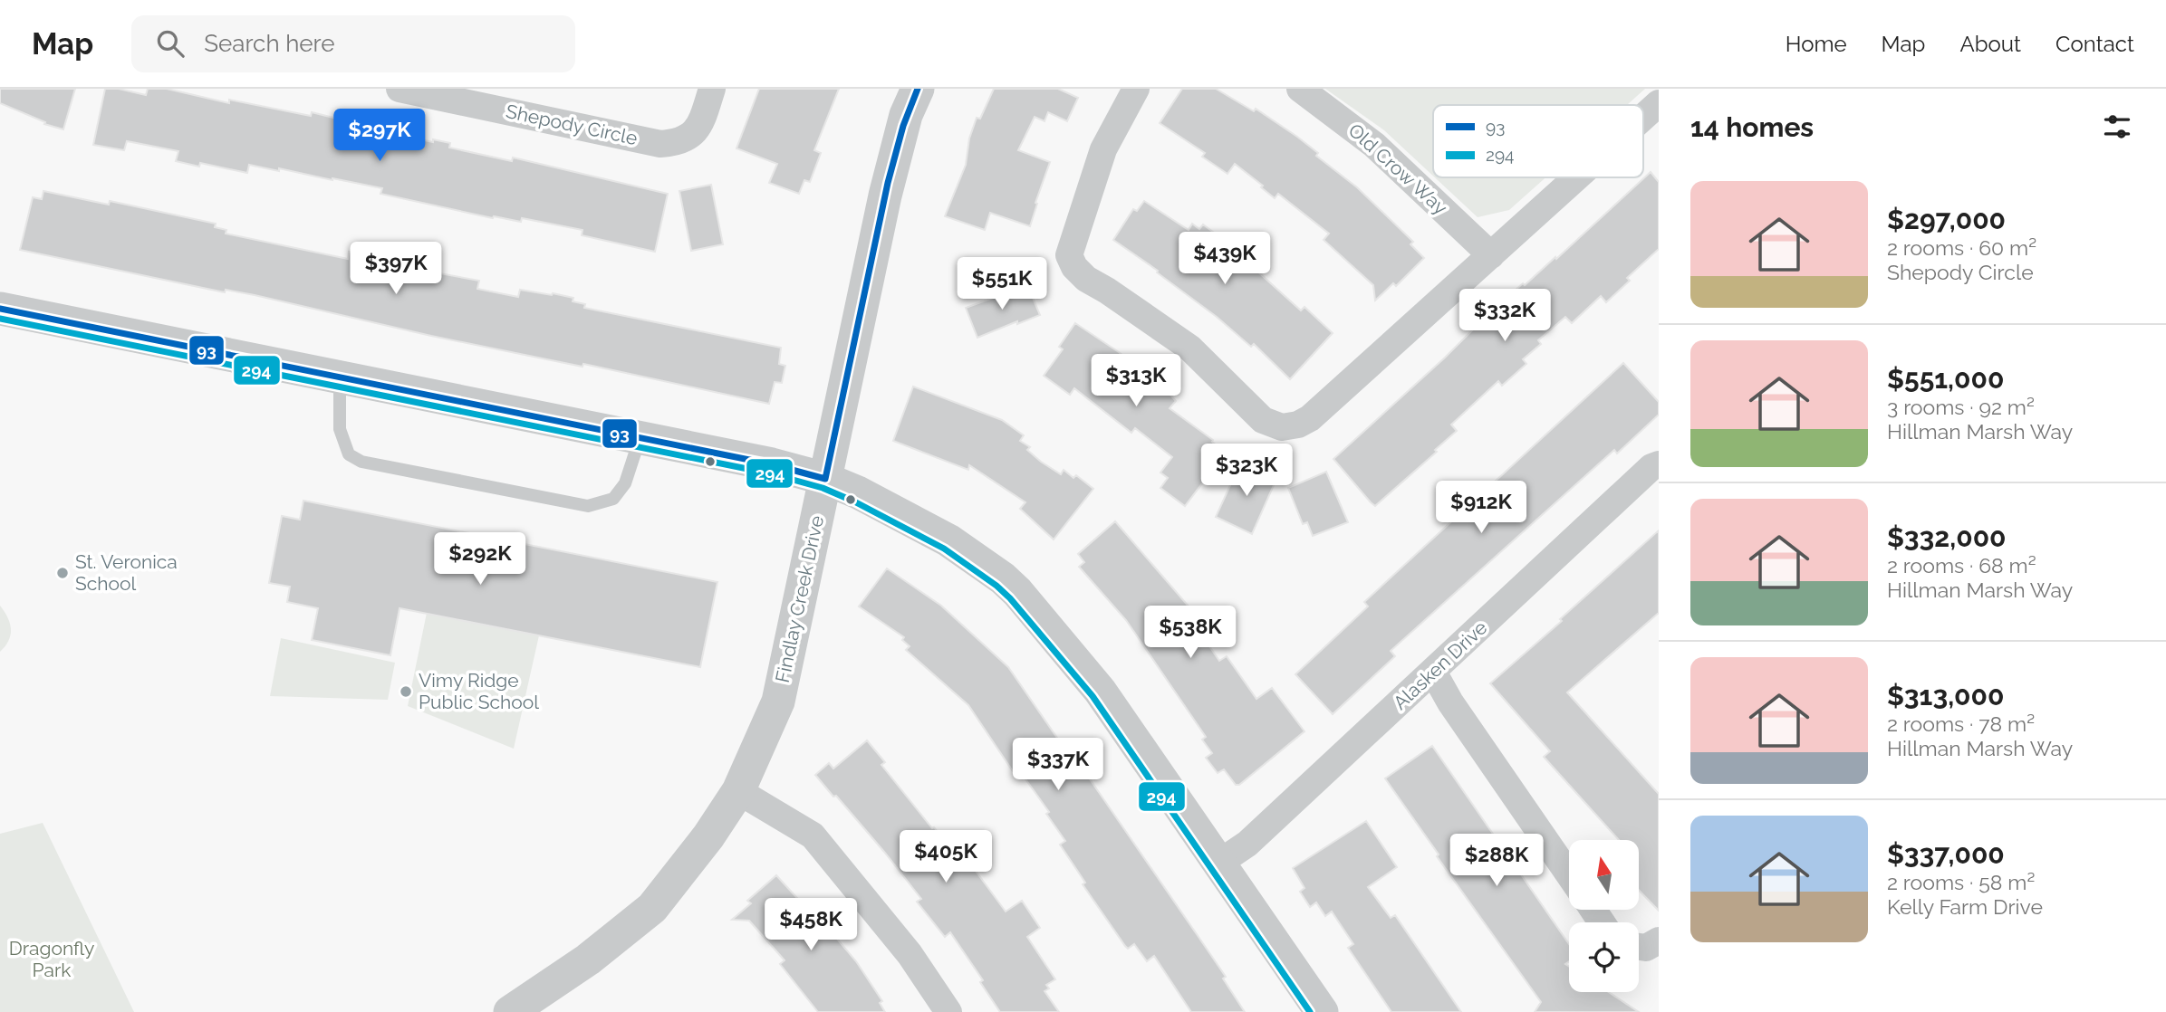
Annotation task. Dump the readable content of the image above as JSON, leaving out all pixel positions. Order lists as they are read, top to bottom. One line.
{"streets":{"street":["Shepody Circle","Old Crow Way","Findlay Creek Drive","Alasken Drive"]},"parks":["Dragonfly Park"],"places":["St. Veronica School","Vimy Ridge Public School"],"lines":["transit line 93","transit line 294"],"legend":["93","294"],"north":"top","page":{"header":"Map","search":"Search here","nav":["Home","Map","About","Contact"],"heading":"14 homes","price":["$297K","$439K","$397K","$551K","$332K","$313K","$323K","$912K","$292K","$538K","$337K","$405K","$288K","$458K"],"list":[{"name":"$297,000","note":"2 rooms · 60 m² · Shepody Circle"},{"name":"$551,000","note":"3 rooms · 92 m² · Hillman Marsh Way"},{"name":"$332,000","note":"2 rooms · 68 m² · Hillman Marsh Way"},{"name":"$313,000","note":"2 rooms · 78 m² · Hillman Marsh Way"},{"name":"$337,000","note":"2 rooms · 58 m² · Kelly Farm Drive"}]}}
